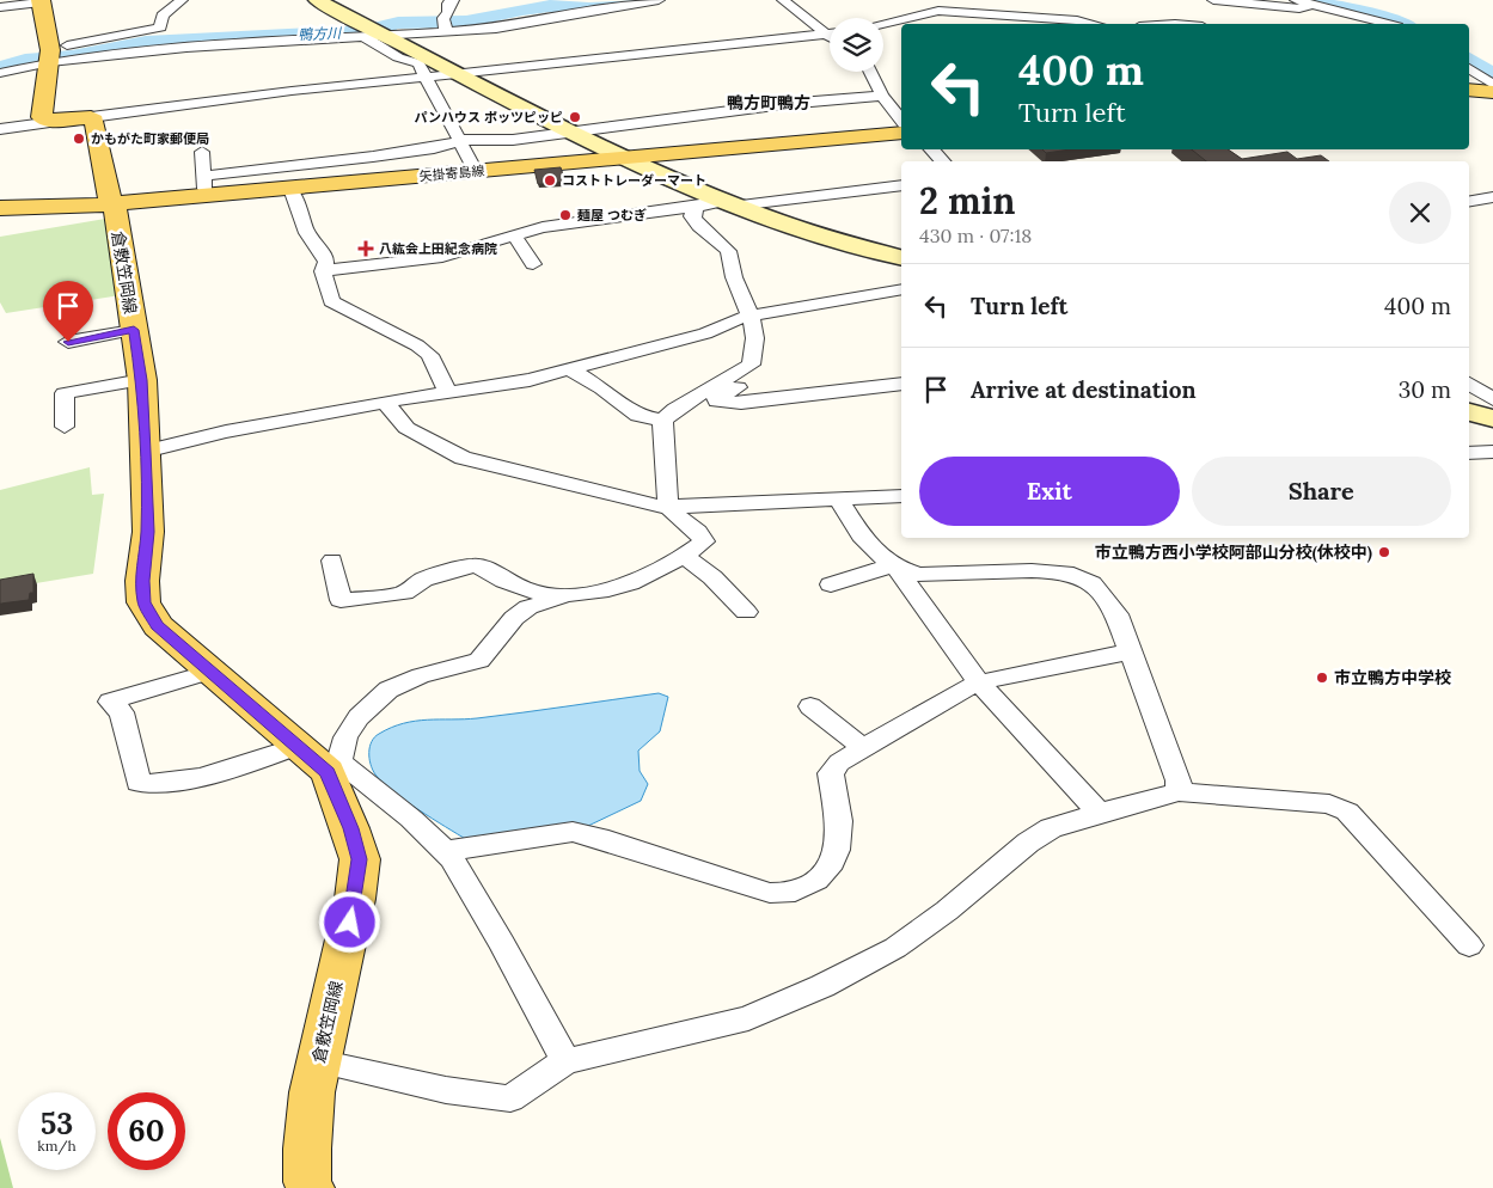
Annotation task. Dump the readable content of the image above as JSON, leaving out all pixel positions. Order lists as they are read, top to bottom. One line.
{"streets":{"main road":["矢掛寄島線","倉敷笠岡線"]},"crossings":[["矢掛寄島線","倉敷笠岡線"]],"districts":["鴨方町鴨方"],"water":["鴨方川"],"places":{"other":["パンハウス ポッツピッピ","かもがた町家郵便局","コストトレーダーマート","麺屋 つむぎ","市立鴨方西小学校阿部山分校(休校中)","市立鴨方中学校"],"health":["八紘会上田紀念病院"]},"page":{"turn":["400 m","Turn left"],"heading":["2 min","430 m · 07:18"],"list":[{"name":"Turn left","value":"400 m"},{"name":"Arrive at destination","value":"30 m"}],"buttons":["Exit","Share"],"speed":"53 km/h","limit":"60"}}
